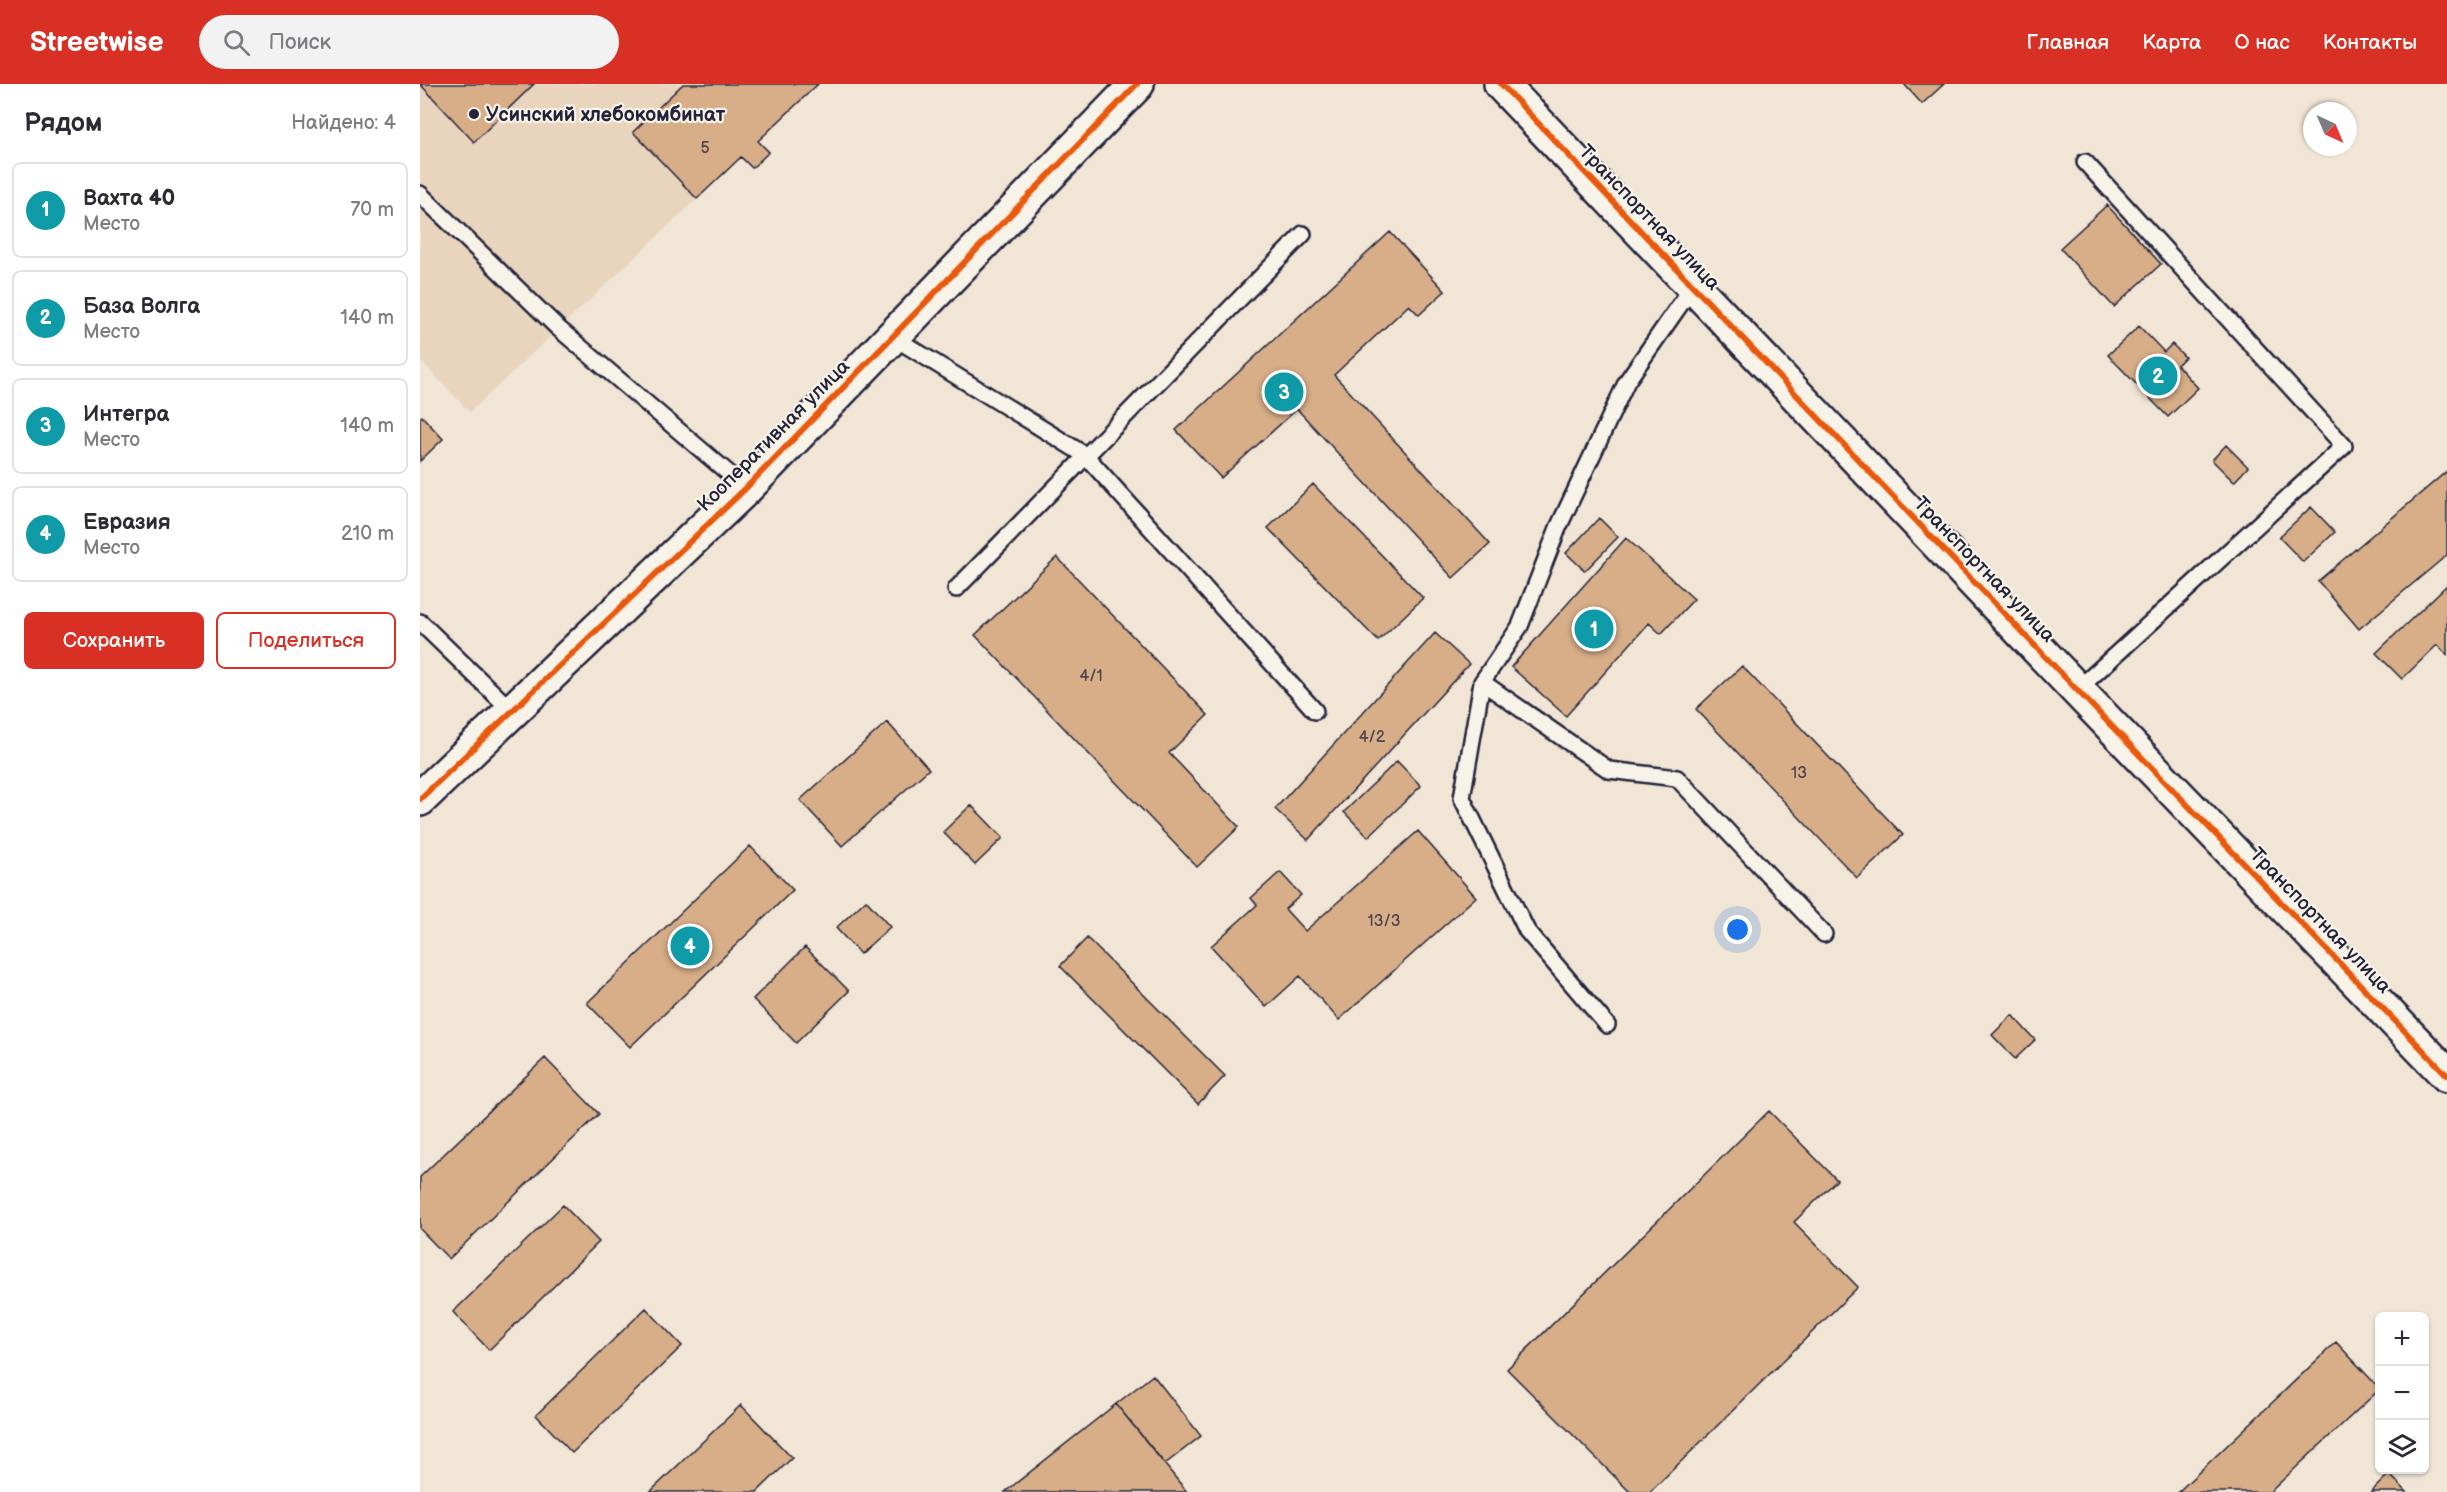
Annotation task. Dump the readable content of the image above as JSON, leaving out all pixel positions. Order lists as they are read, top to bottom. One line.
{"streets":{"street":["Транспортная улица","Кооперативная улица"]},"places":["Усинский хлебокомбинат"],"house_numbers":["5","4/1","4/2","13","13/3"],"north":"bottom right","page":{"header":"Streetwise","search":"Поиск","nav":["Главная","Карта","О нас","Контакты"],"heading":["Рядом","Найдено: 4"],"list":[{"mark":"1","name":"Вахта 40","note":"Место","value":"70 m"},{"mark":"2","name":"База Волга","note":"Место","value":"140 m"},{"mark":"3","name":"Интегра","note":"Место","value":"140 m"},{"mark":"4","name":"Евразия","note":"Место","value":"210 m"}],"pins":["2","3","1","4"],"buttons":["Сохранить","Поделиться"],"map_buttons":["+","−"]}}
